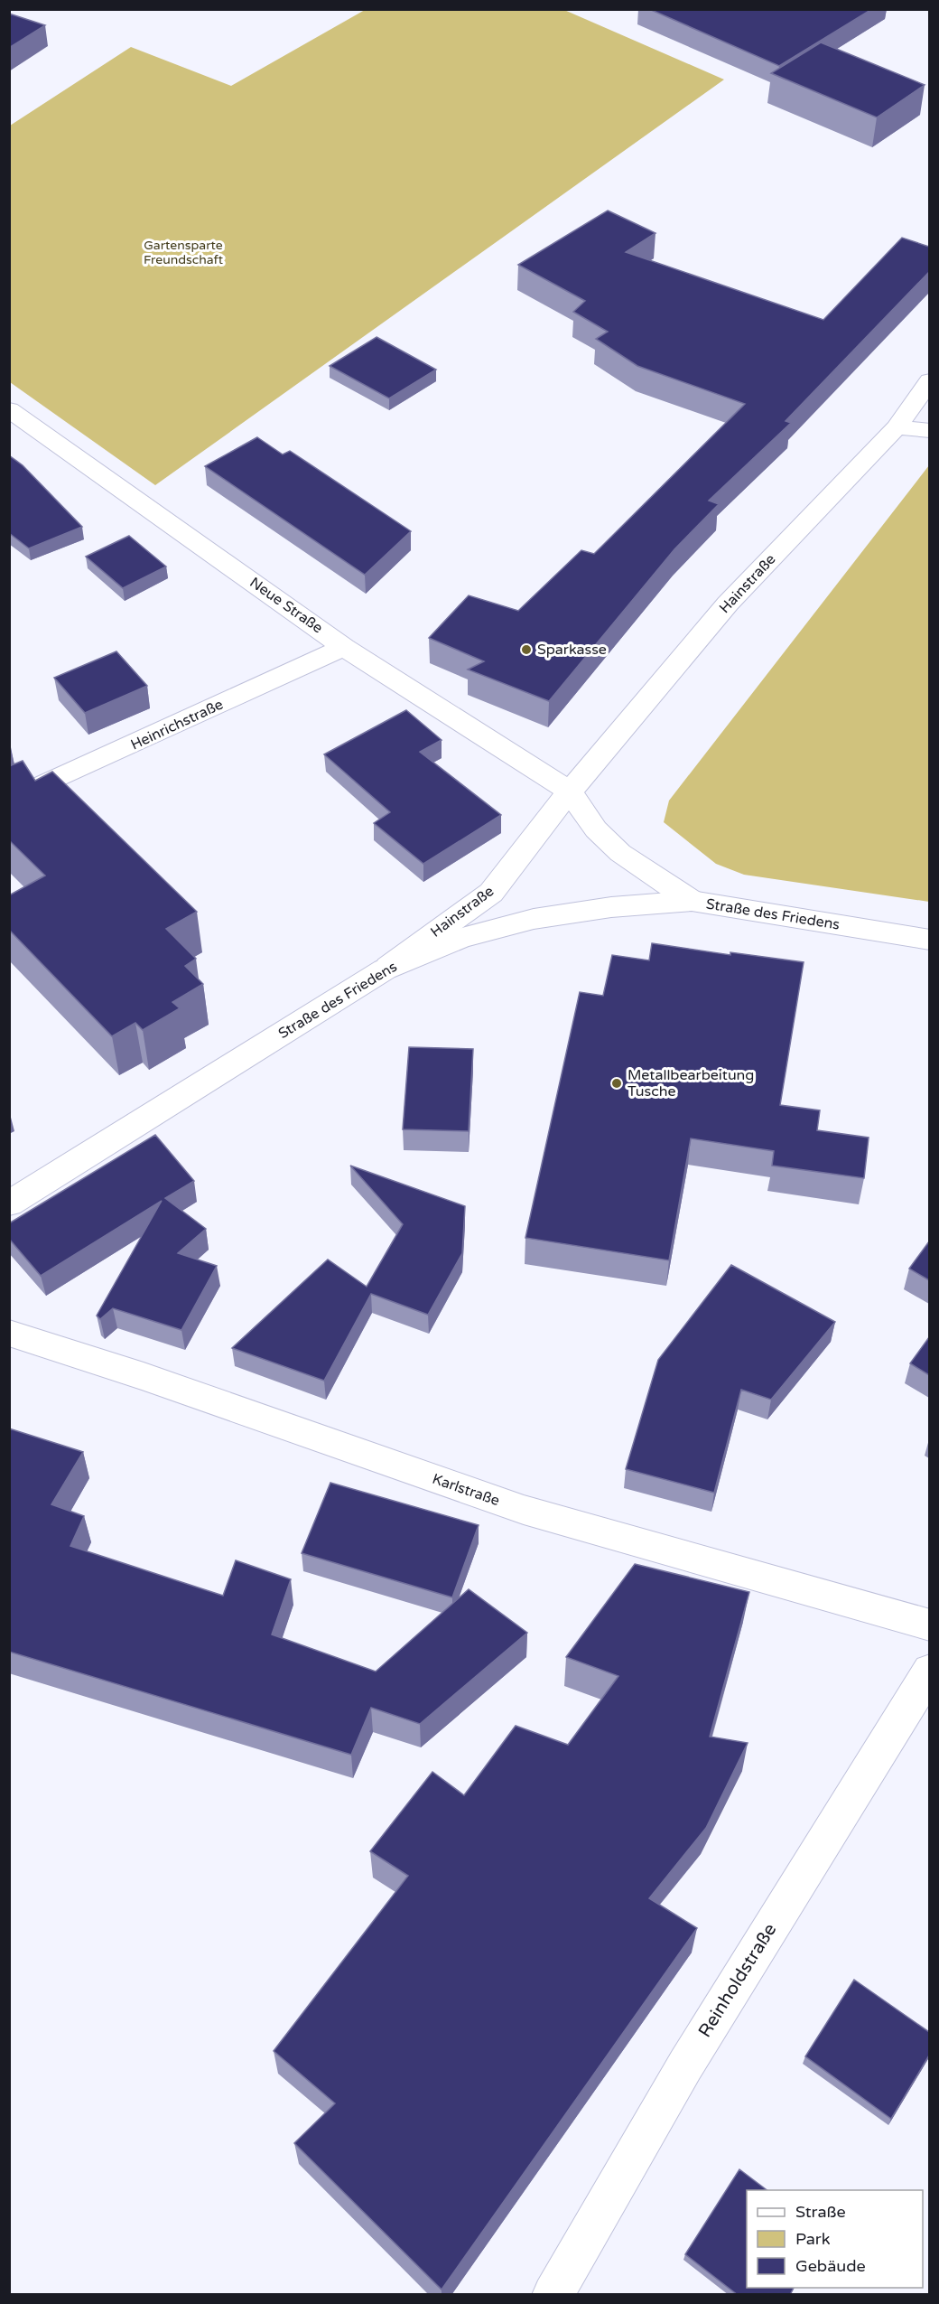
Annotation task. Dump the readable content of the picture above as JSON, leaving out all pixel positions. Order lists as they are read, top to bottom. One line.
{"streets":{"street":["Hainstraße","Neue Straße","Heinrichstraße","Straße des Friedens","Karlstraße","Reinholdstraße"]},"crossings":[["Hainstraße","Neue Straße"],["Hainstraße","Straße des Friedens"],["Neue Straße","Heinrichstraße"]],"parks":["Gartensparte Freundschaft"],"places":["Sparkasse","Metallbearbeitung Tusche"],"legend":["Straße","Park","Gebäude"]}
